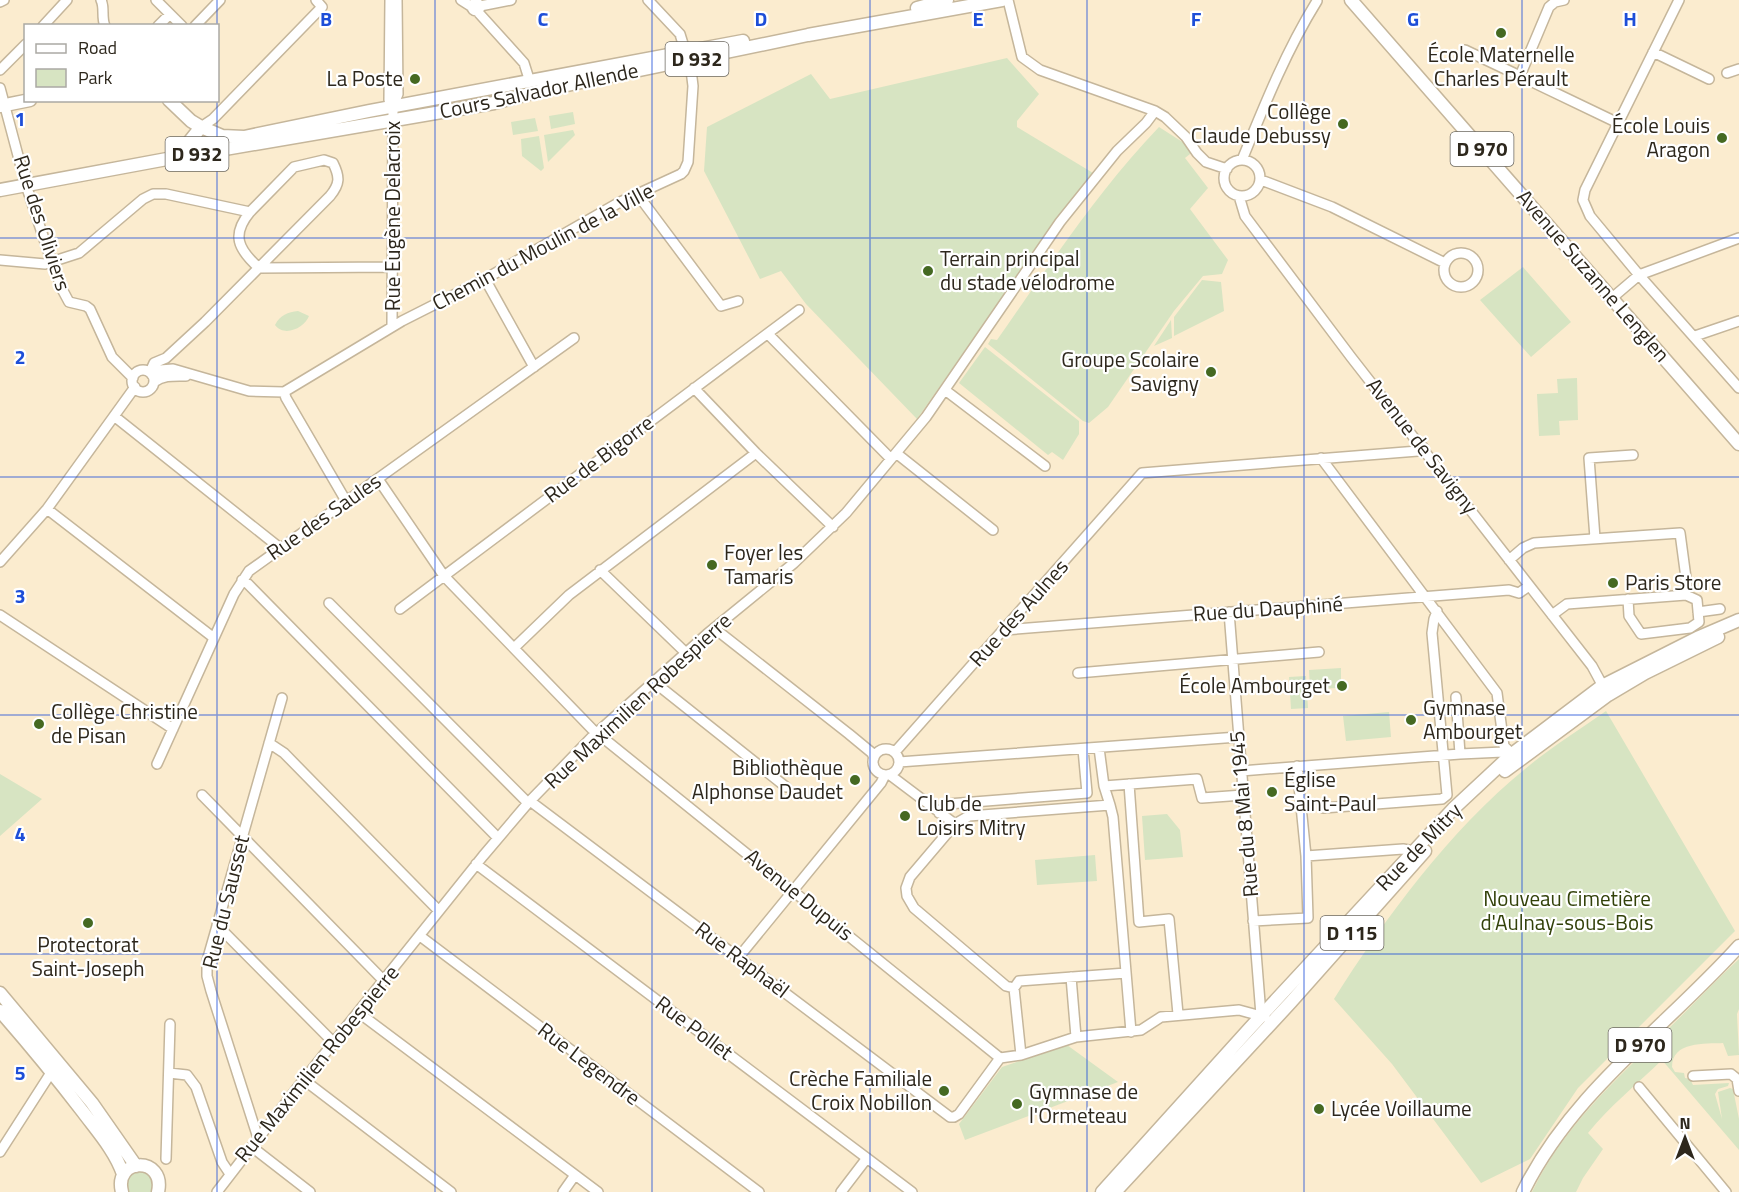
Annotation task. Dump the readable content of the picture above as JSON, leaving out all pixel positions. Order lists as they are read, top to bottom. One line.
{"streets":{"main road":["D 932","Cours Salvador Allende","D 970","Avenue Suzanne Lenglen","Rue de Mitry","D 115"],"street":["Rue Eugène Delacroix","Rue des Oliviers","Chemin du Moulin de la Ville","Avenue de Savigny","Rue de Bigorre","Rue des Saules","Rue du Dauphiné","Rue des Aulnes","Rue Maximilien Robespierre","Rue du 8 Mai 1945","Avenue Dupuis","Rue du Sausset","Rue Raphaël","Rue Pollet","Rue Legendre"]},"crossings":[["D 932","Cours Salvador Allende"],["D 932","Rue Eugène Delacroix"],["D 932","Rue des Oliviers"],["Cours Salvador Allende","Rue Eugène Delacroix"],["Cours Salvador Allende","Chemin du Moulin de la Ville"],["Rue Eugène Delacroix","Chemin du Moulin de la Ville"],["Avenue de Savigny","Rue du Dauphiné"],["Avenue de Savigny","Rue de Mitry"],["Rue de Bigorre","Avenue Dupuis"],["Rue des Saules","Avenue Dupuis"],["Rue du Dauphiné","Rue des Aulnes"],["Rue du Dauphiné","Rue du 8 Mai 1945"],["Rue Maximilien Robespierre","Avenue Dupuis"],["Rue Maximilien Robespierre","Rue du Sausset"],["Rue Maximilien Robespierre","Rue Raphaël"],["Rue Maximilien Robespierre","Rue Pollet"],["Rue Maximilien Robespierre","Rue Legendre"],["Rue du 8 Mai 1945","Rue de Mitry"],["Avenue Dupuis","Rue Raphaël"]],"parks":["Nouveau Cimetière d'Aulnay-sous-Bois"],"places":["École Maternelle Charles Pérault","La Poste","Collège Claude Debussy","École Louis Aragon","Terrain principal du stade vélodrome","Groupe Scolaire Savigny","Foyer les Tamaris","Paris Store","École Ambourget","Gymnase Ambourget","Collège Christine de Pisan","Bibliothèque Alphonse Daudet","Église Saint-Paul","Club de Loisirs Mitry","Protectorat Saint-Joseph","Crèche Familiale Croix Nobillon","Gymnase de l'Ormeteau","Lycée Voillaume"],"legend":["Road","Park"],"north":"top","grid":{"columns":["B","C","D","E","F","G","H"],"rows":["1","2","3","4","5"]}}
